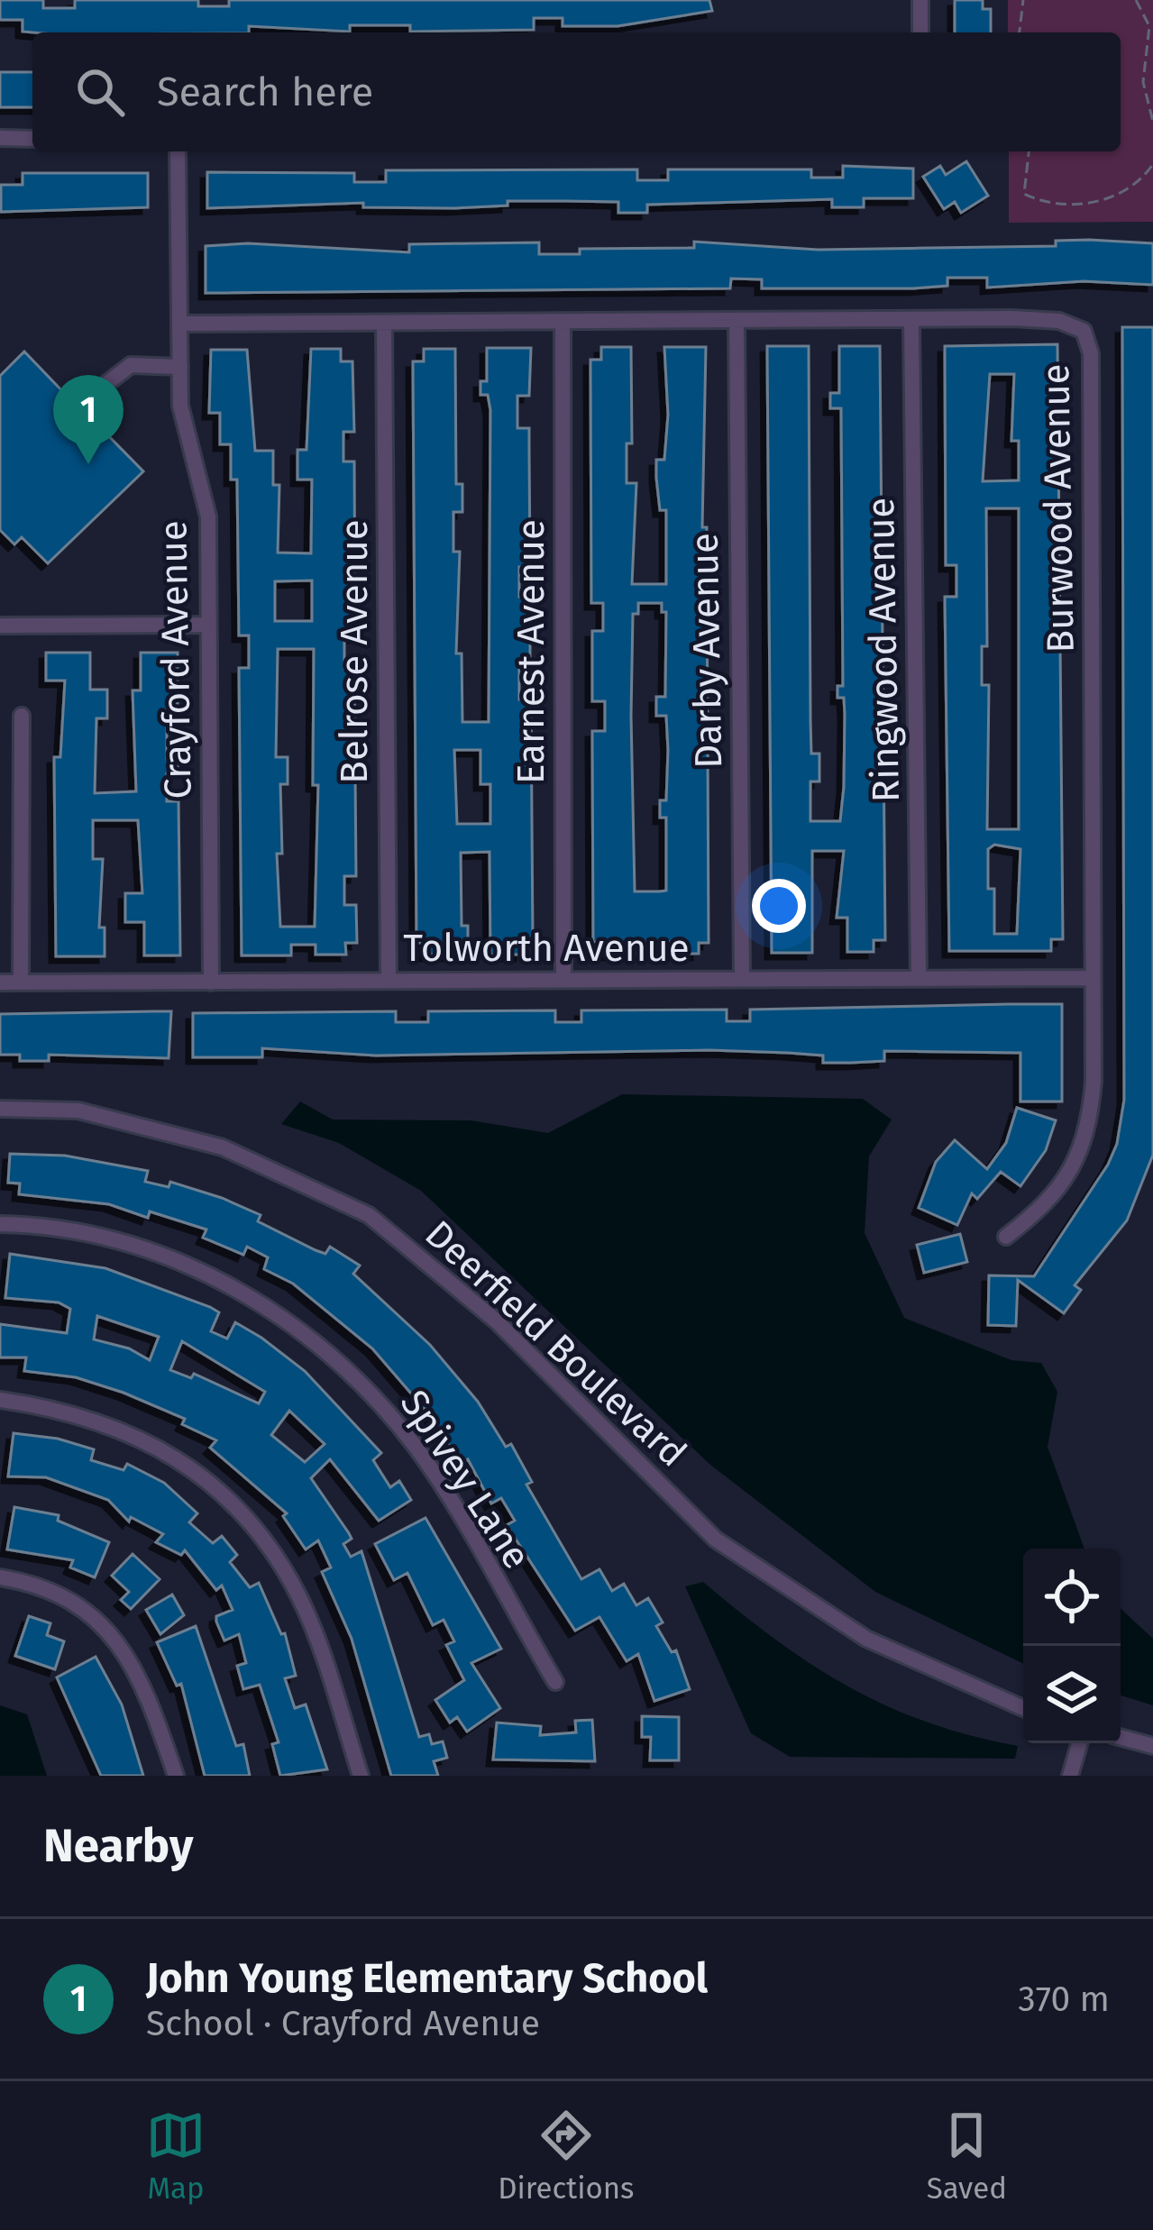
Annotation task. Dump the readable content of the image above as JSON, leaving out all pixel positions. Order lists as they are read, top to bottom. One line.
{"streets":{"street":["Burwood Avenue","Ringwood Avenue","Darby Avenue","Belrose Avenue","Earnest Avenue","Crayford Avenue","Tolworth Avenue","Deerfield Boulevard","Spivey Lane"]},"crossings":[["Burwood Avenue","Ringwood Avenue"],["Burwood Avenue","Darby Avenue"],["Burwood Avenue","Belrose Avenue"],["Burwood Avenue","Earnest Avenue"],["Burwood Avenue","Crayford Avenue"],["Burwood Avenue","Tolworth Avenue"],["Ringwood Avenue","Tolworth Avenue"],["Darby Avenue","Tolworth Avenue"],["Belrose Avenue","Tolworth Avenue"],["Earnest Avenue","Tolworth Avenue"],["Crayford Avenue","Tolworth Avenue"]],"page":{"search":"Search here","pins":"1","heading":"Nearby","list":[{"mark":"1","name":"John Young Elementary School","note":"School · Crayford Avenue","value":"370 m"}],"nav":["Map","Directions","Saved"]}}
